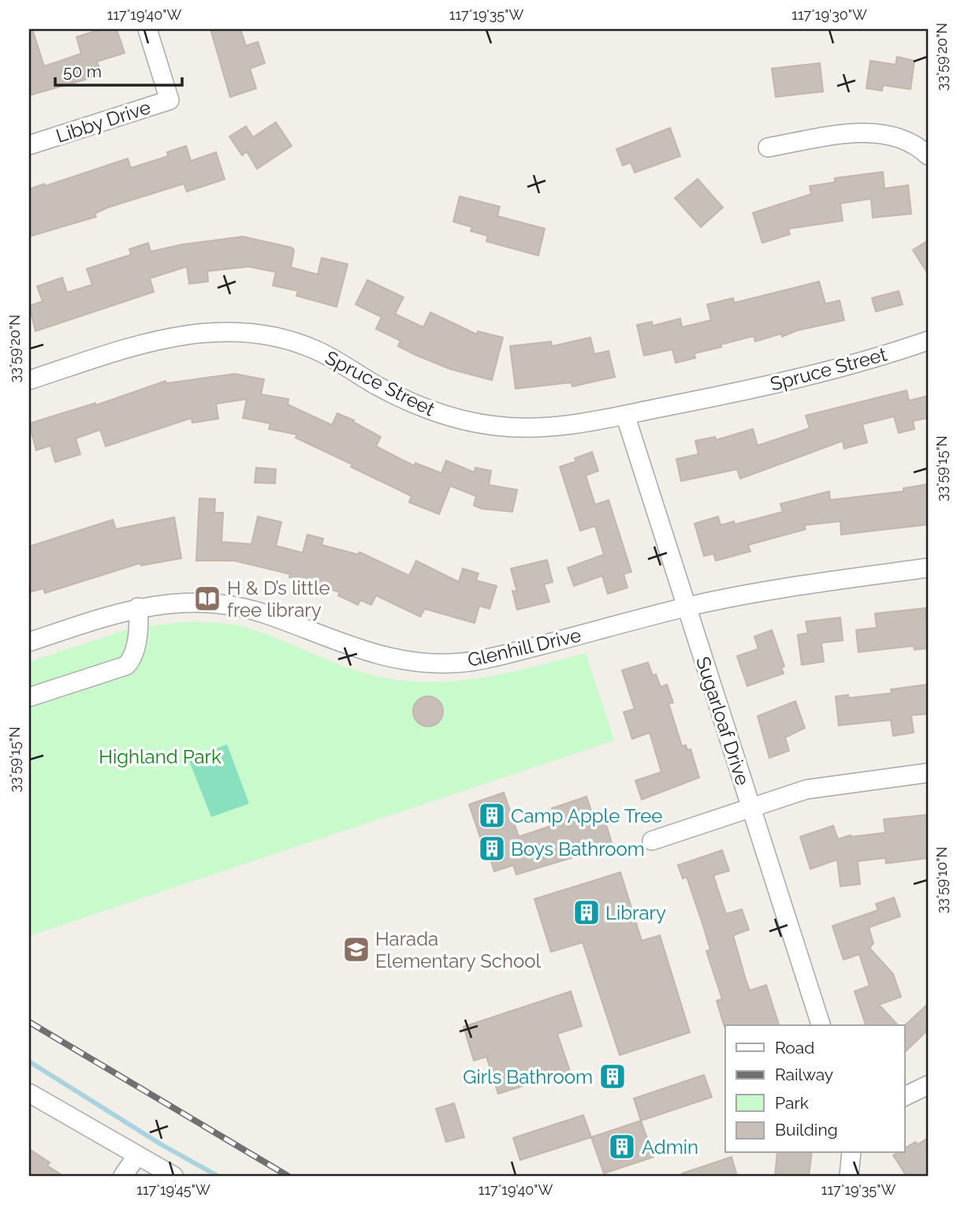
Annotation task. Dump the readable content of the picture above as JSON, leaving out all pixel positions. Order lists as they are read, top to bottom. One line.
{"streets":{"street":["Libby Drive","Spruce Street","Glenhill Drive","Sugarloaf Drive"]},"crossings":[["Spruce Street","Sugarloaf Drive"],["Glenhill Drive","Sugarloaf Drive"]],"parks":["Highland Park"],"places":{"library":["H & D’s little free library"],"building":["Camp Apple Tree","Boys Bathroom","Library","Girls Bathroom","Admin"],"school or university":["Harada Elementary School"]},"legend":["Road","Railway","Park","Building"],"scale_bar":"50 m","coordinates":["117°19'40\"W","117°19'35\"W","117°19'30\"W","33°59'20\"N","33°59'15\"N","33°59'10\"N","117°19'45\"W"]}
